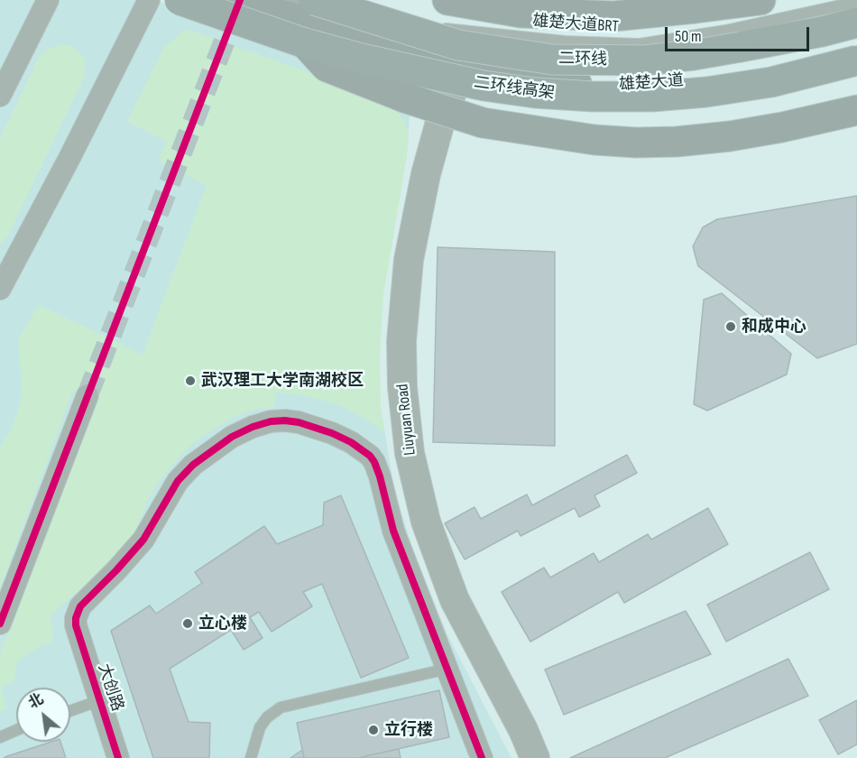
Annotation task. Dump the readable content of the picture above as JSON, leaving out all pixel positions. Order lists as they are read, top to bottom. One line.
{"streets":{"highway":["二环线","二环线高架"],"main road":["雄楚大道"],"street":["Liuyuan Road","大创路"],"lane":["雄楚大道BRT"]},"crossings":[["雄楚大道","Liuyuan Road"]],"places":["和成中心","武汉理工大学南湖校区","立心楼","立行楼"],"scale_bar":"50 m","north":"top left"}
